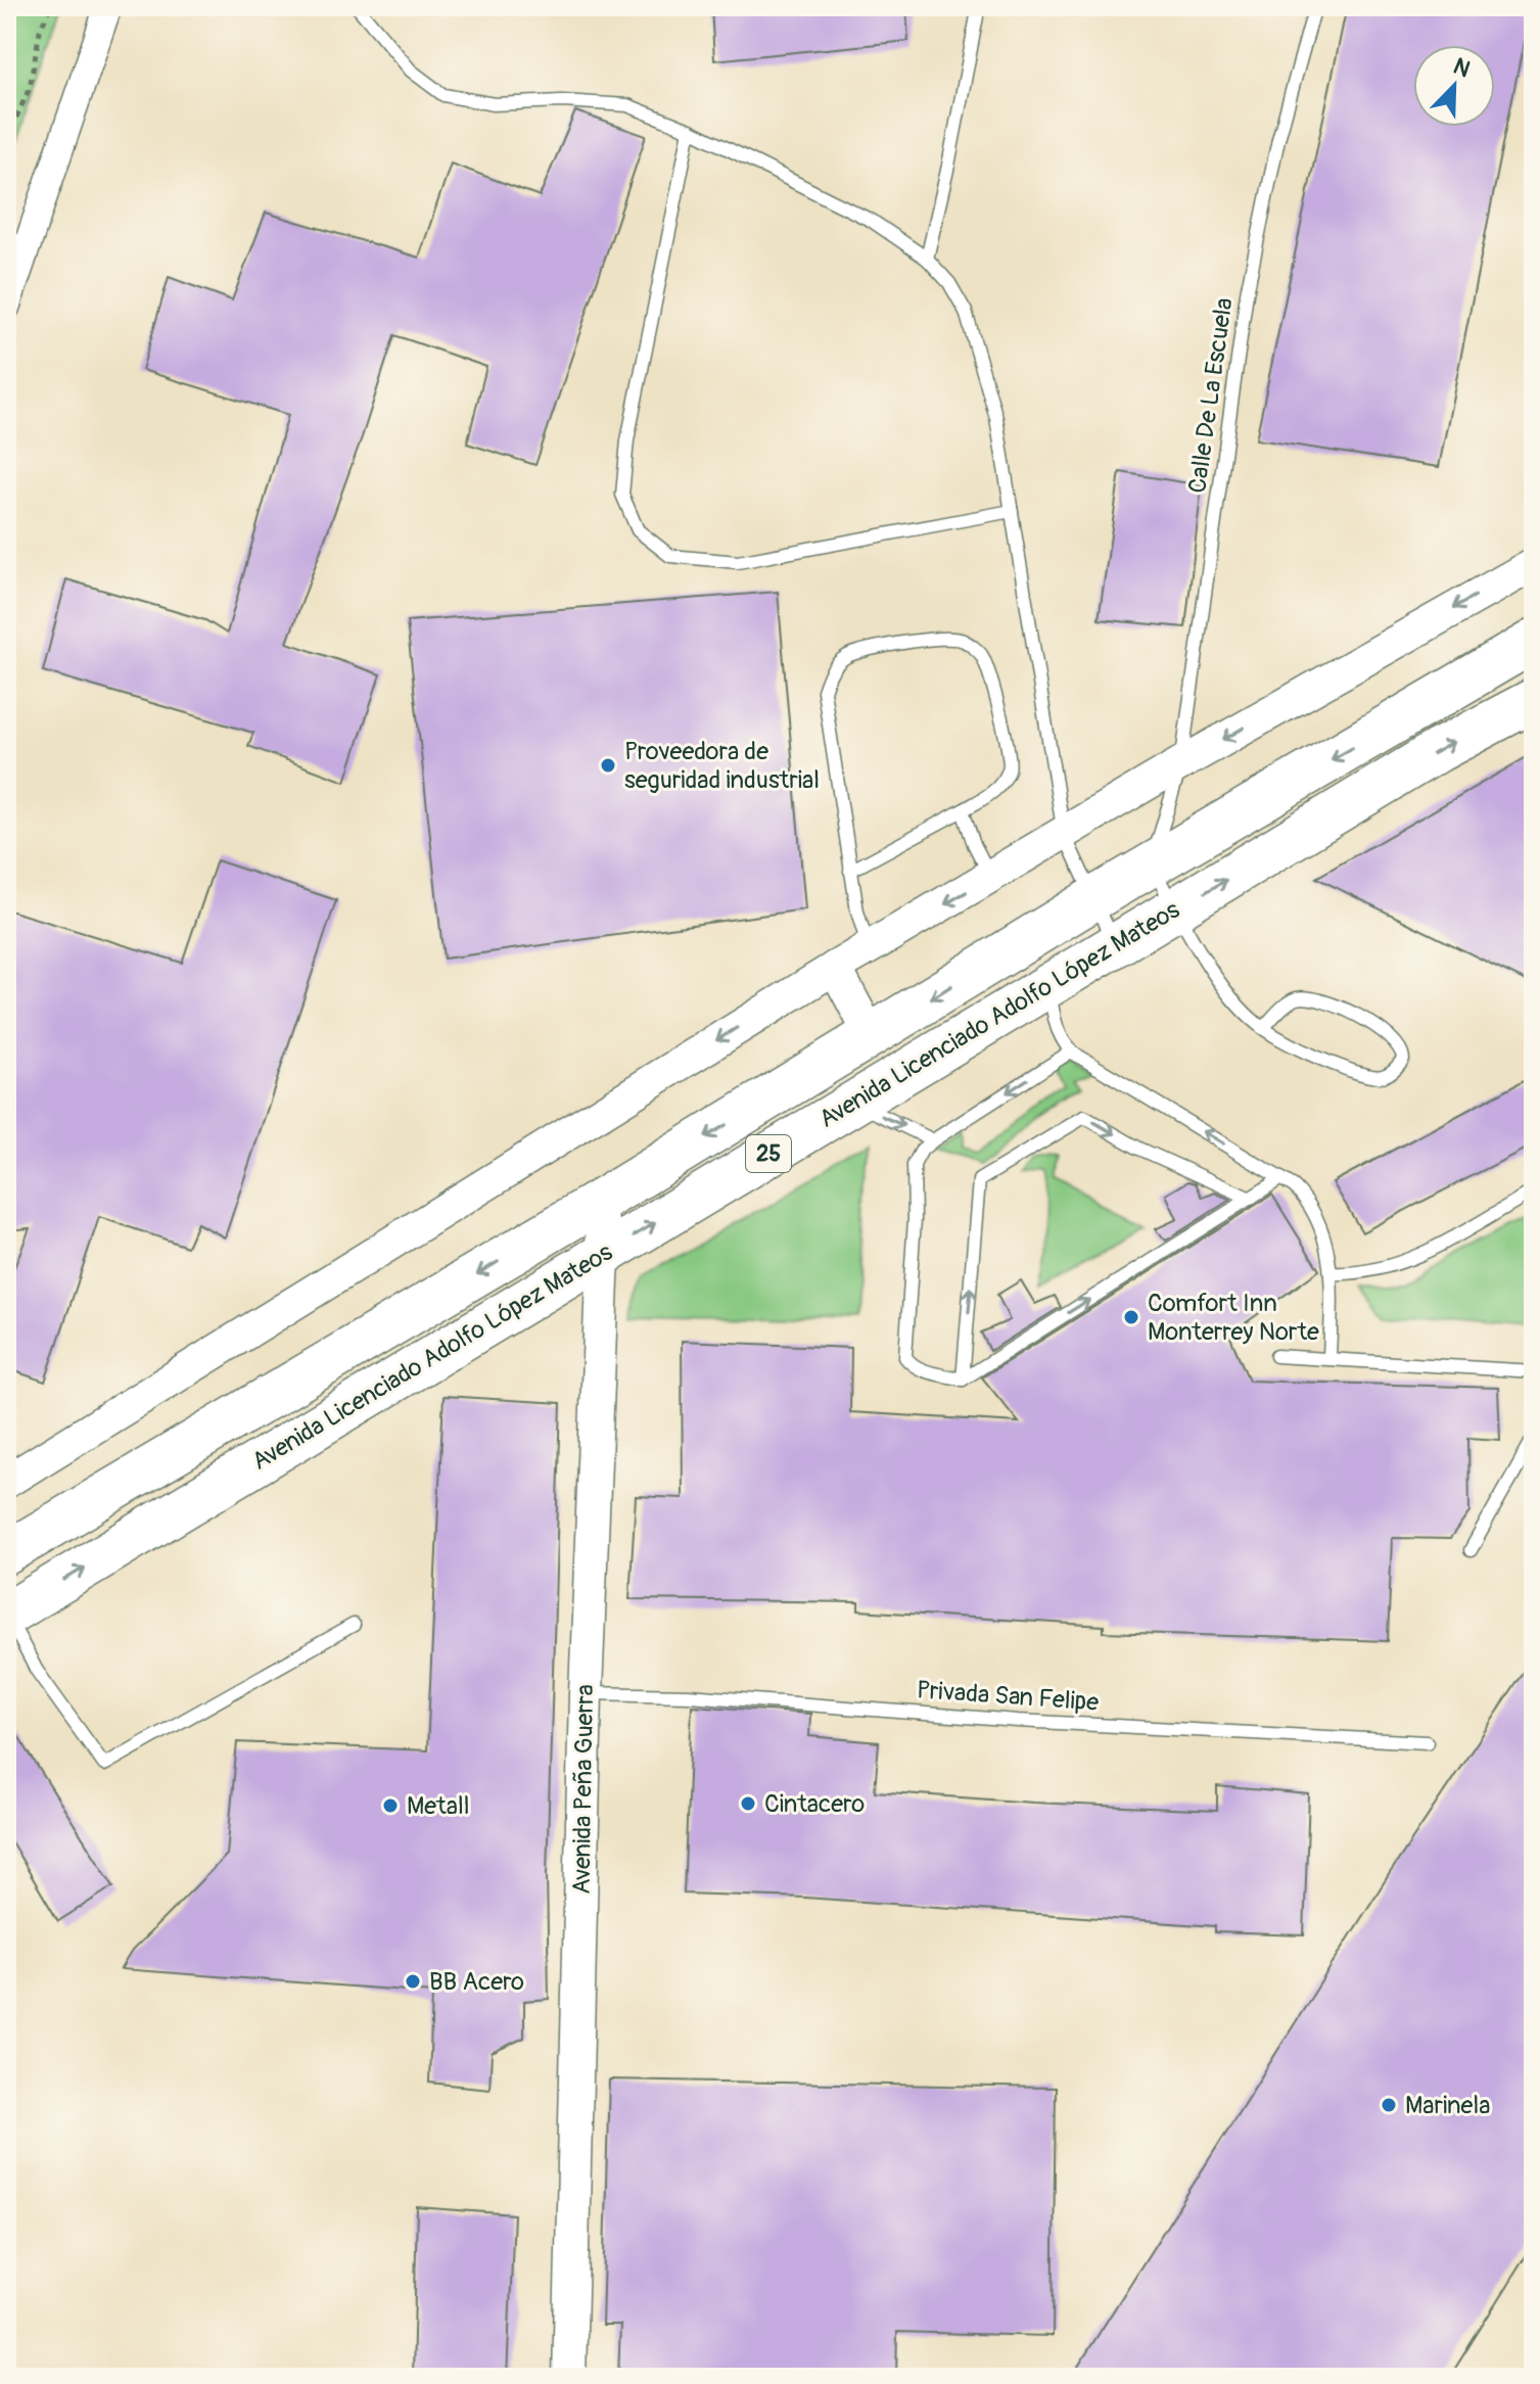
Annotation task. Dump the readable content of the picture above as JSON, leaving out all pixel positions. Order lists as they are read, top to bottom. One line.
{"streets":{"main road":["Avenida Licenciado Adolfo López Mateos","25"],"street":["Avenida Peña Guerra"],"lane":["Calle De La Escuela","Privada San Felipe"]},"crossings":[["Calle De La Escuela","Avenida Licenciado Adolfo López Mateos"],["Avenida Licenciado Adolfo López Mateos","Avenida Peña Guerra"],["Privada San Felipe","Avenida Peña Guerra"]],"places":["Proveedora de seguridad industrial","Comfort Inn Monterrey Norte","Cintacero","Metall","BB Acero","Marinela"],"north":"top right"}
